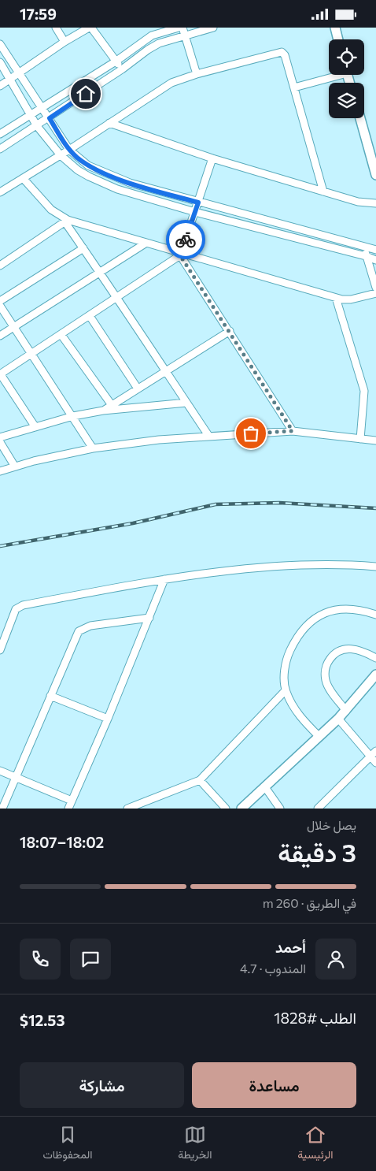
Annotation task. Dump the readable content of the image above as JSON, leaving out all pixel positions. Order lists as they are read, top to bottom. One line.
{"page":{"status":"17:59","heading":["3 دقيقة","يصل خلال","18:02–18:07"],"panel":["أحمد","المندوب · 4.7","الطلب #1828","$12.53"],"bar":"في الطريق · 260 m","buttons":["مساعدة","مشاركة"],"tabs":["الرئيسية","الخريطة","المحفوظات"]}}
